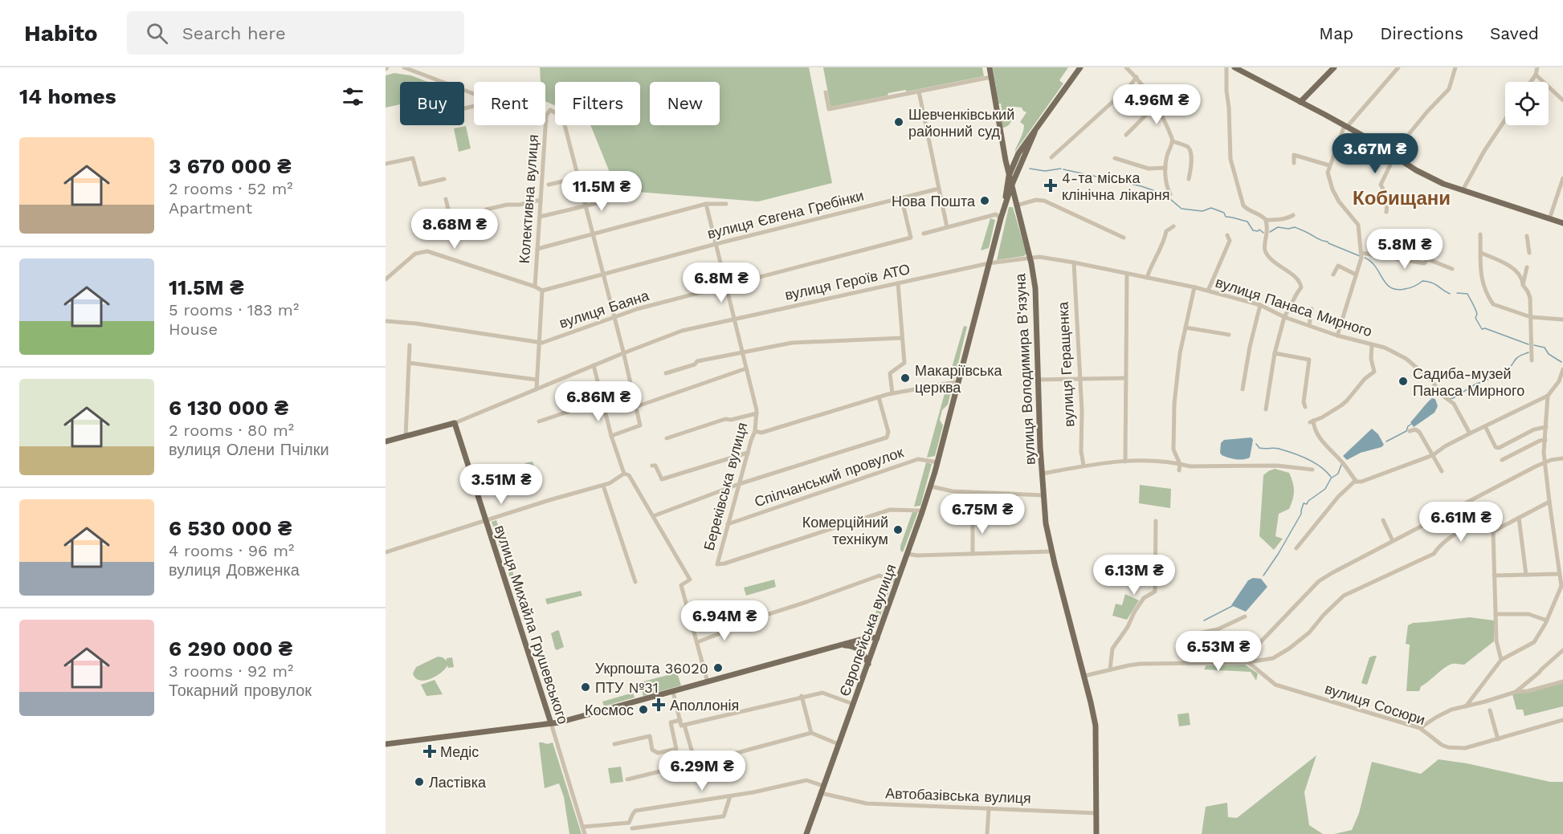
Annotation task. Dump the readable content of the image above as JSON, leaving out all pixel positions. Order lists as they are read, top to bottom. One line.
{"streets":{"main road":["вулиця Героїв АТО","вулиця Володимира В'язуна","вулиця Михайла Грушевського","Європейська вулиця"],"street":["Колективна вулиця","вулиця Євгена Гребінки","вулиця Панаса Мирного","вулиця Баяна","вулиця Геращенка","Спілчанський провулок","Береківська вулиця","вулиця Сосюри","Автобазівська вулиця"]},"crossings":[["вулиця Євгена Гребінки","вулиця Баяна"],["вулиця Євгена Гребінки","Береківська вулиця"],["вулиця Героїв АТО","вулиця Панаса Мирного"],["вулиця Героїв АТО","Береківська вулиця"],["вулиця Героїв АТО","вулиця Михайла Грушевського"],["вулиця Героїв АТО","Європейська вулиця"],["вулиця Панаса Мирного","вулиця Геращенка"],["вулиця Панаса Мирного","вулиця Володимира В'язуна"],["вулиця Панаса Мирного","Європейська вулиця"],["вулиця Баяна","Береківська вулиця"],["вулиця Володимира В'язуна","Європейська вулиця"],["вулиця Володимира В'язуна","Автобазівська вулиця"],["Спілчанський провулок","Береківська вулиця"],["Спілчанський провулок","Європейська вулиця"],["Береківська вулиця","Європейська вулиця"],["Європейська вулиця","Автобазівська вулиця"]],"districts":["Кобищани"],"places":{"other":["Шевченківський районний суд","Нова Пошта","Макаріївська церква","Садиба-музей Панаса Мирного","Комерційний технікум","Укрпошта 36020","ПТУ №31","Космос","Ластівка"],"health":["4-та міська клінічна лікарня","Аполлонія","Медіс"]},"page":{"header":"Habito","search":"Search here","nav":["Map","Directions","Saved"],"heading":"14 homes","chip":["Buy","Rent","Filters","New"],"price":["4.96M ₴","3.67M ₴","11.5M ₴","8.68M ₴","5.8M ₴","6.8M ₴","6.86M ₴","3.51M ₴","6.75M ₴","6.61M ₴","6.13M ₴","6.94M ₴","6.53M ₴","6.29M ₴"],"list":[{"name":"3 670 000 ₴","note":"2 rooms · 52 m² · Apartment"},{"name":"11.5M ₴","note":"5 rooms · 183 m² · House"},{"name":"6 130 000 ₴","note":"2 rooms · 80 m² · вулиця Олени Пчілки"},{"name":"6 530 000 ₴","note":"4 rooms · 96 m² · вулиця Довженка"},{"name":"6 290 000 ₴","note":"3 rooms · 92 m² · Токарний провулок"}]}}
